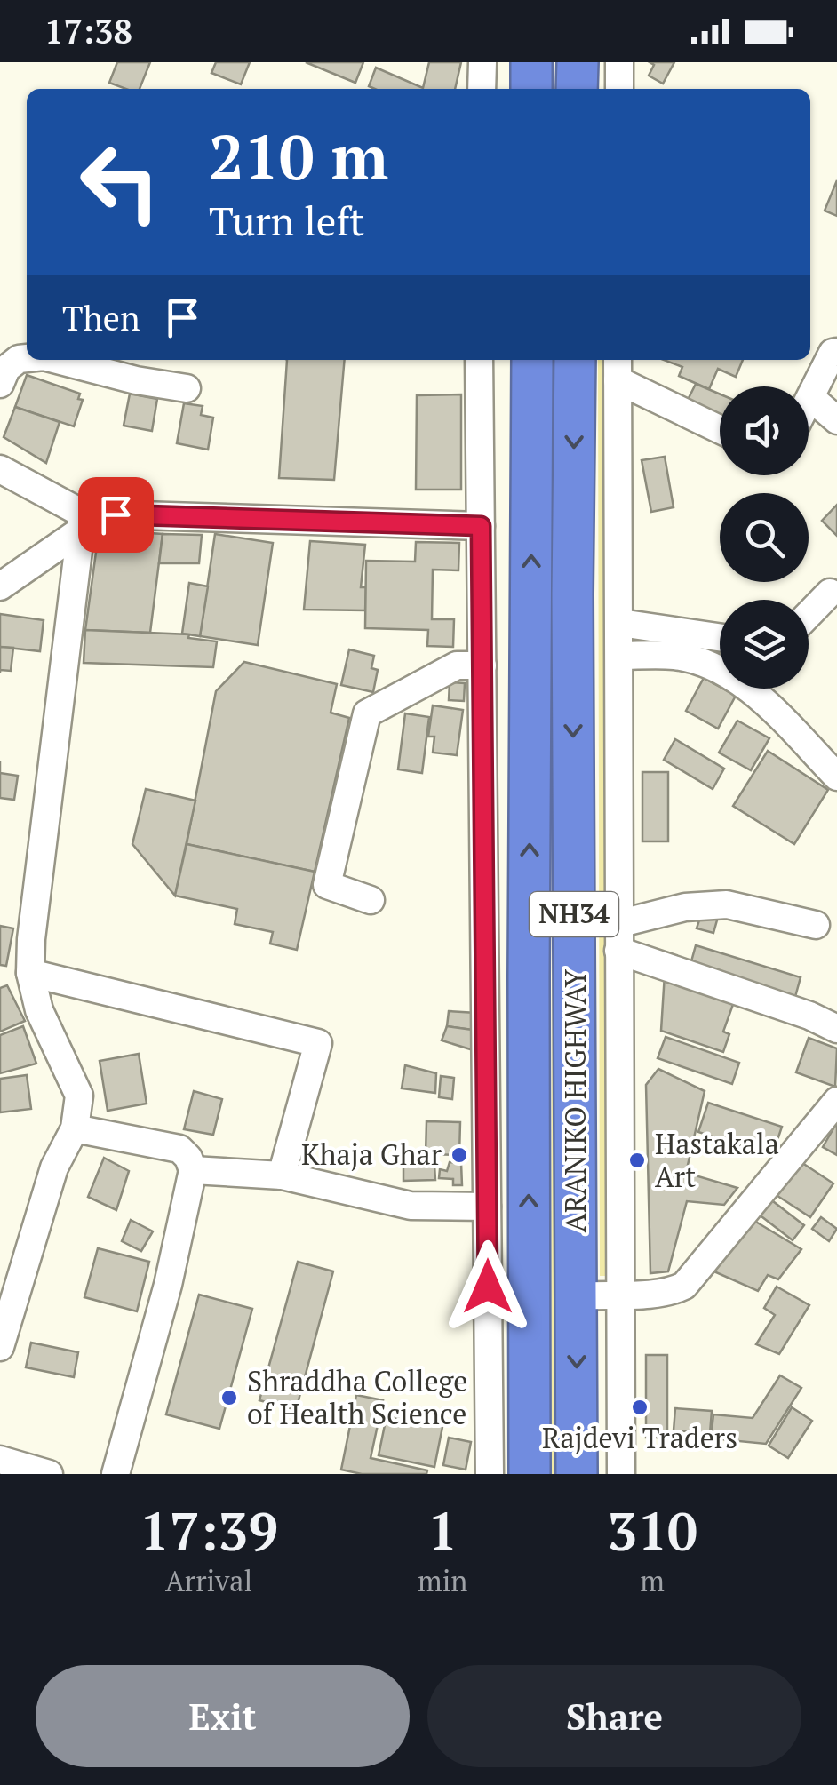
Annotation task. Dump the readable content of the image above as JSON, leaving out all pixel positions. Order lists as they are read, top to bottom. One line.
{"streets":{"highway":["NH34","ARANIKO HIGHWAY"]},"places":["Khaja Ghar","Hastakala Art","Shraddha College of Health Science","Rajdevi Traders"],"page":{"status":"17:38","turn":["210 m","Turn left"],"then":"Then","eta":["17:39","Arrival","1","min","310","m"],"buttons":["Exit","Share"]}}
